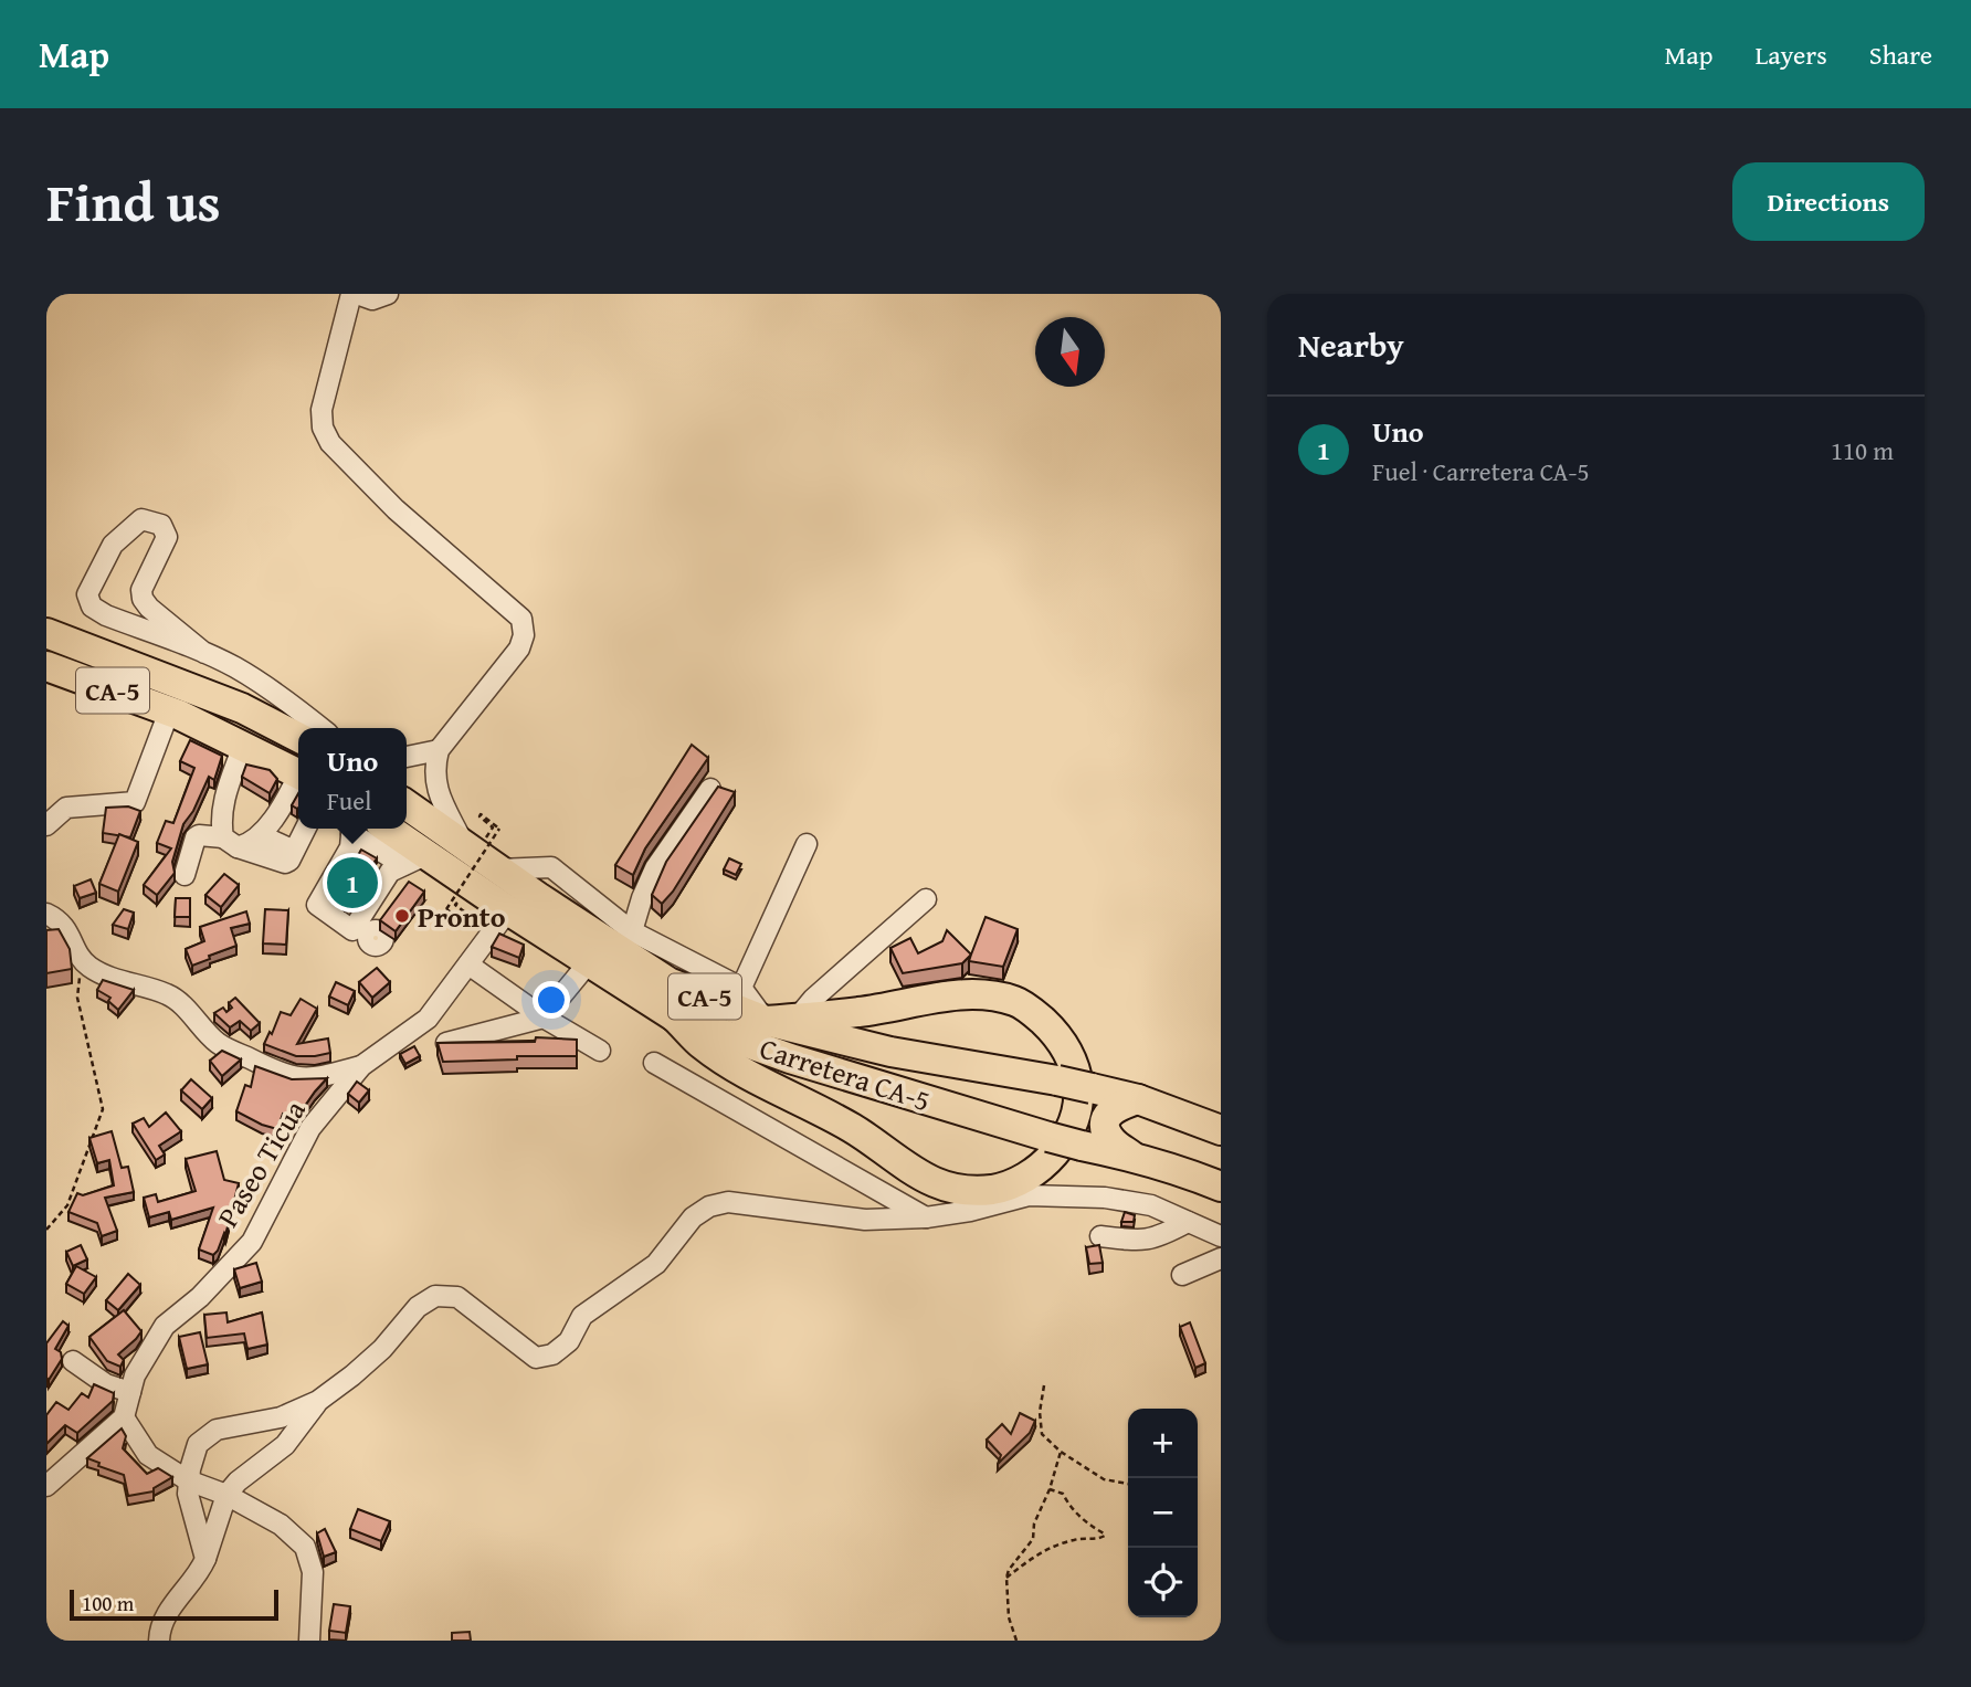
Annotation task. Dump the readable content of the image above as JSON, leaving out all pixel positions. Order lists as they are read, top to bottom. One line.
{"streets":{"highway":["CA-5","Carretera CA-5"],"street":["Paseo Ticua"]},"crossings":[["Carretera CA-5","Paseo Ticua"]],"places":["Pronto"],"scale_bar":"100 m","north":"bottom","page":{"header":"Map","nav":["Map","Layers","Share"],"title":"Find us","buttons":"Directions","heading":"Nearby","list":[{"mark":"1","name":"Uno","note":"Fuel · Carretera CA-5","value":"110 m"}],"popup":["Uno","Fuel"],"pins":"1","map_buttons":["+","−"],"scale":"100 m"}}
